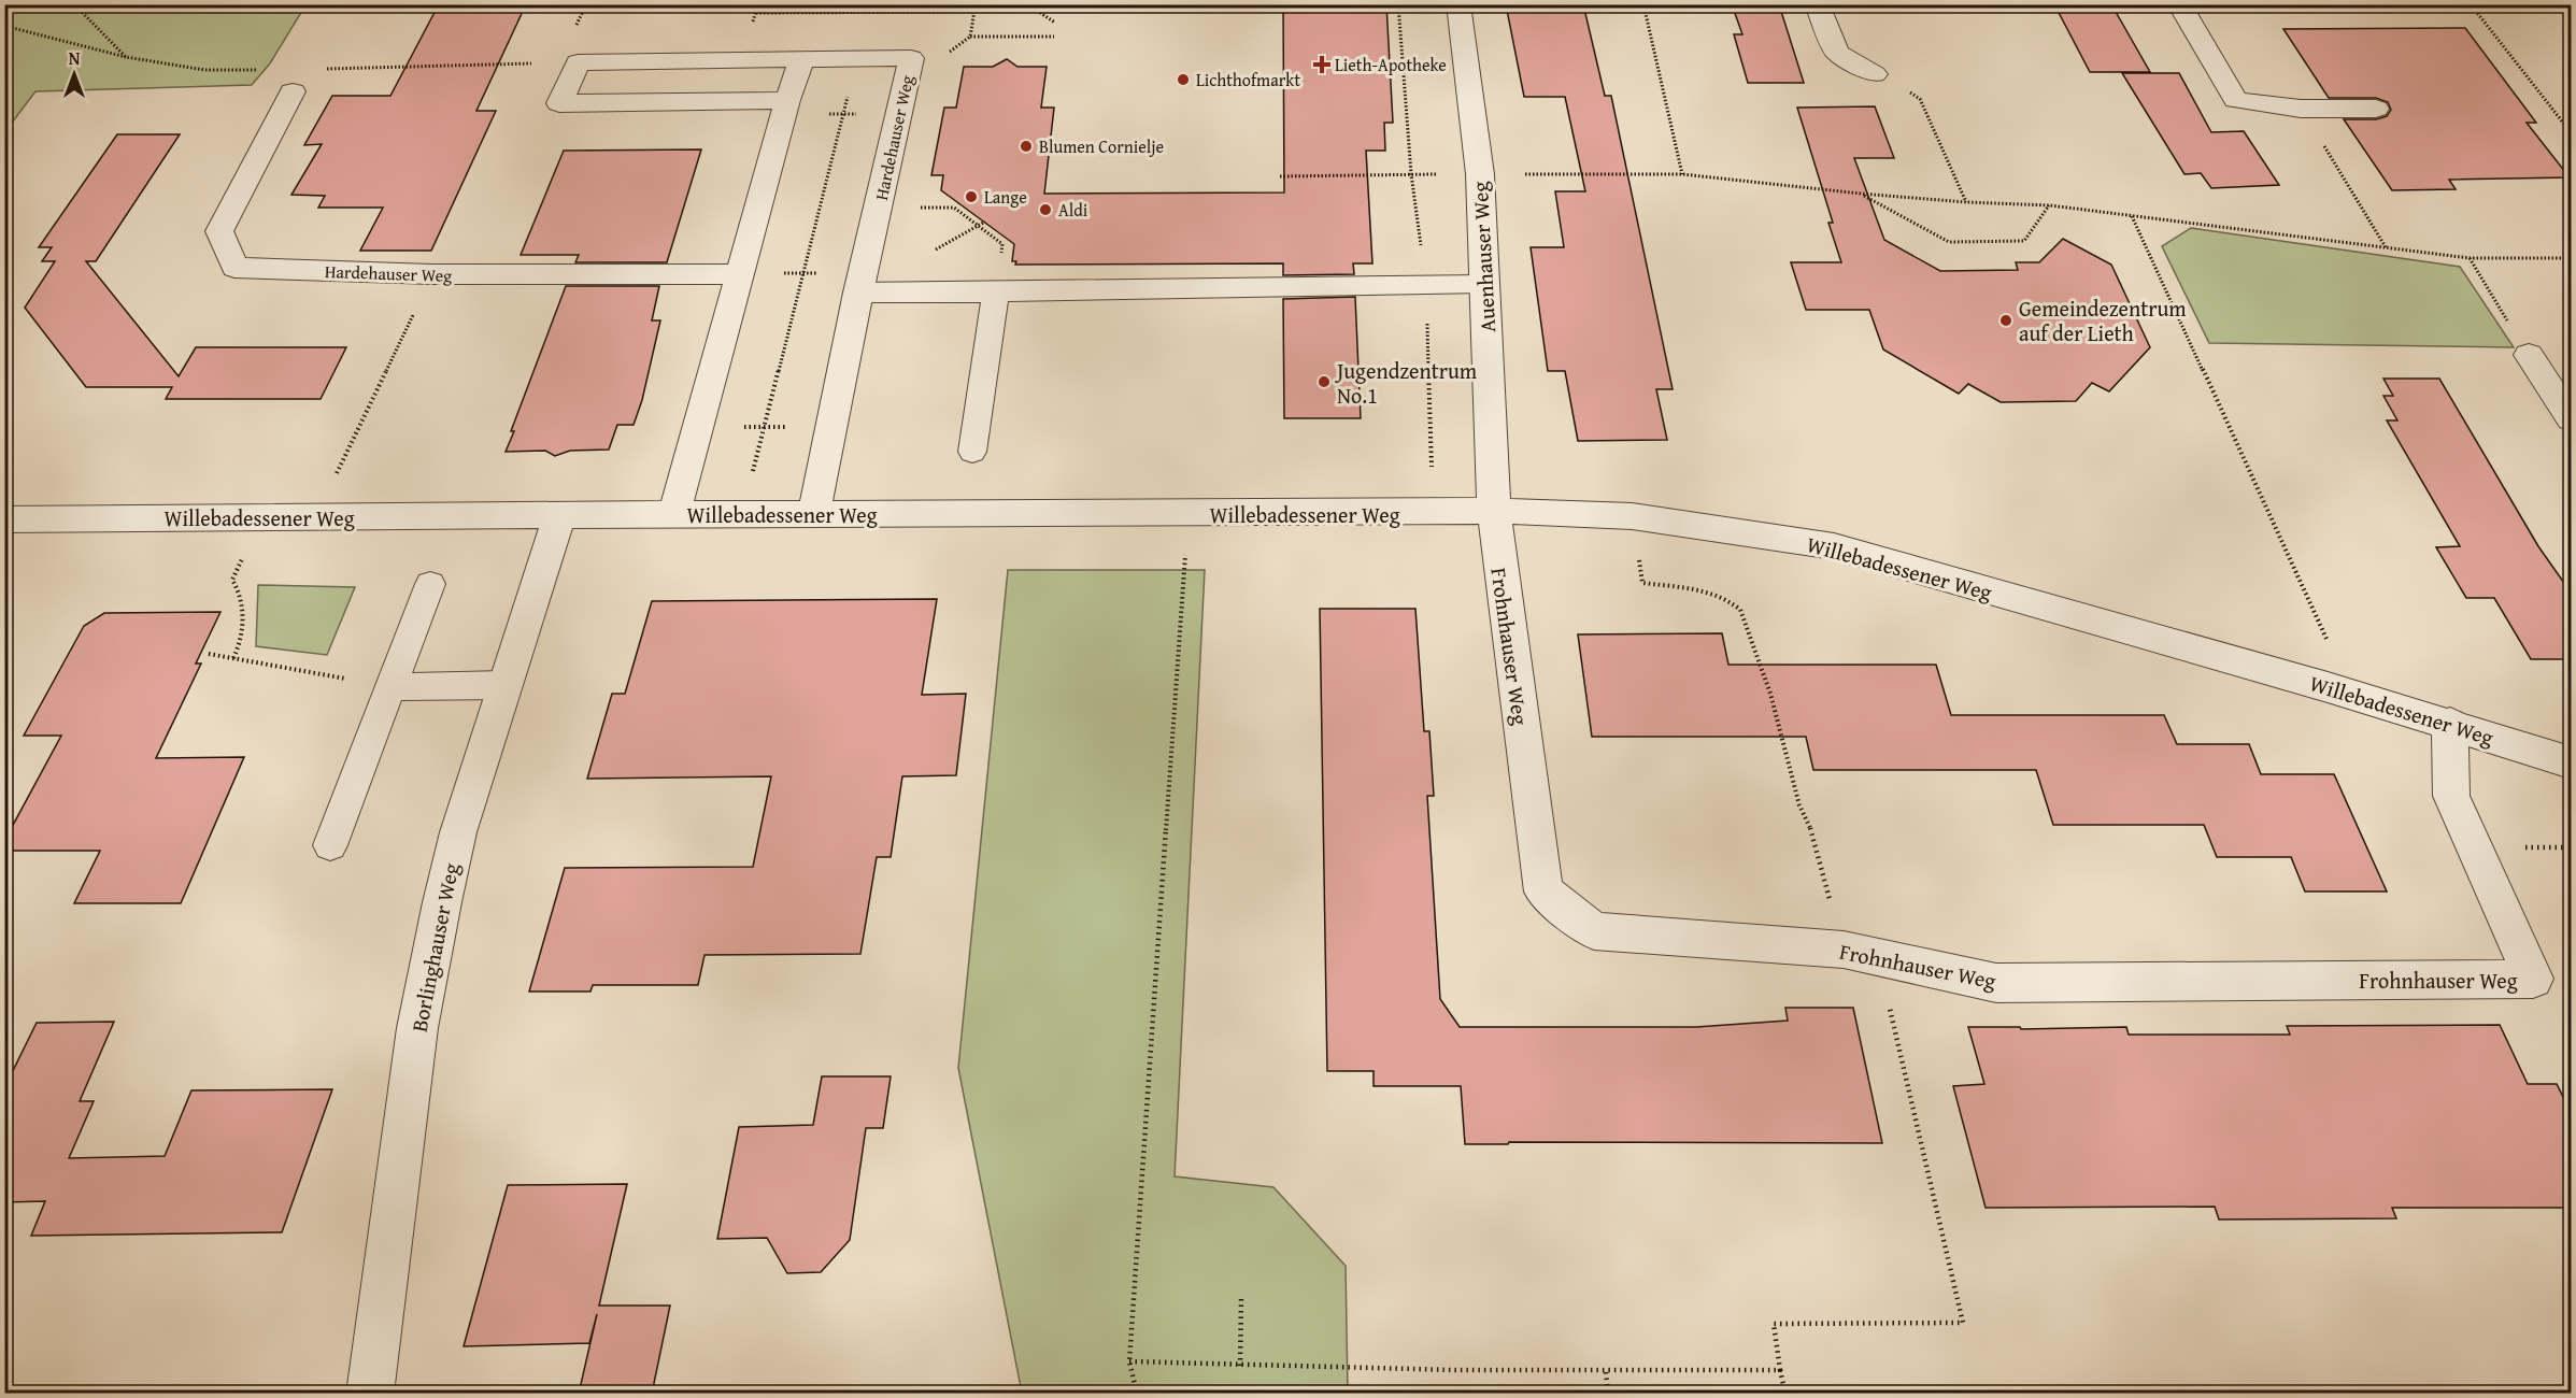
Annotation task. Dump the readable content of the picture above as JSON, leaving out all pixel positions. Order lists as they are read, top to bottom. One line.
{"streets":{"street":["Hardehauser Weg","Auenhauser Weg","Willebadessener Weg","Frohnhauser Weg","Borlinghauser Weg"]},"crossings":[["Hardehauser Weg","Willebadessener Weg"],["Auenhauser Weg","Willebadessener Weg"],["Auenhauser Weg","Frohnhauser Weg"],["Willebadessener Weg","Frohnhauser Weg"],["Willebadessener Weg","Borlinghauser Weg"]],"places":{"health":["Lieth-Apotheke"],"other":["Lichthofmarkt","Blumen Cornielje","Lange","Aldi","Gemeindezentrum auf der Lieth","Jugendzentrum No.1"]},"north":"top"}
